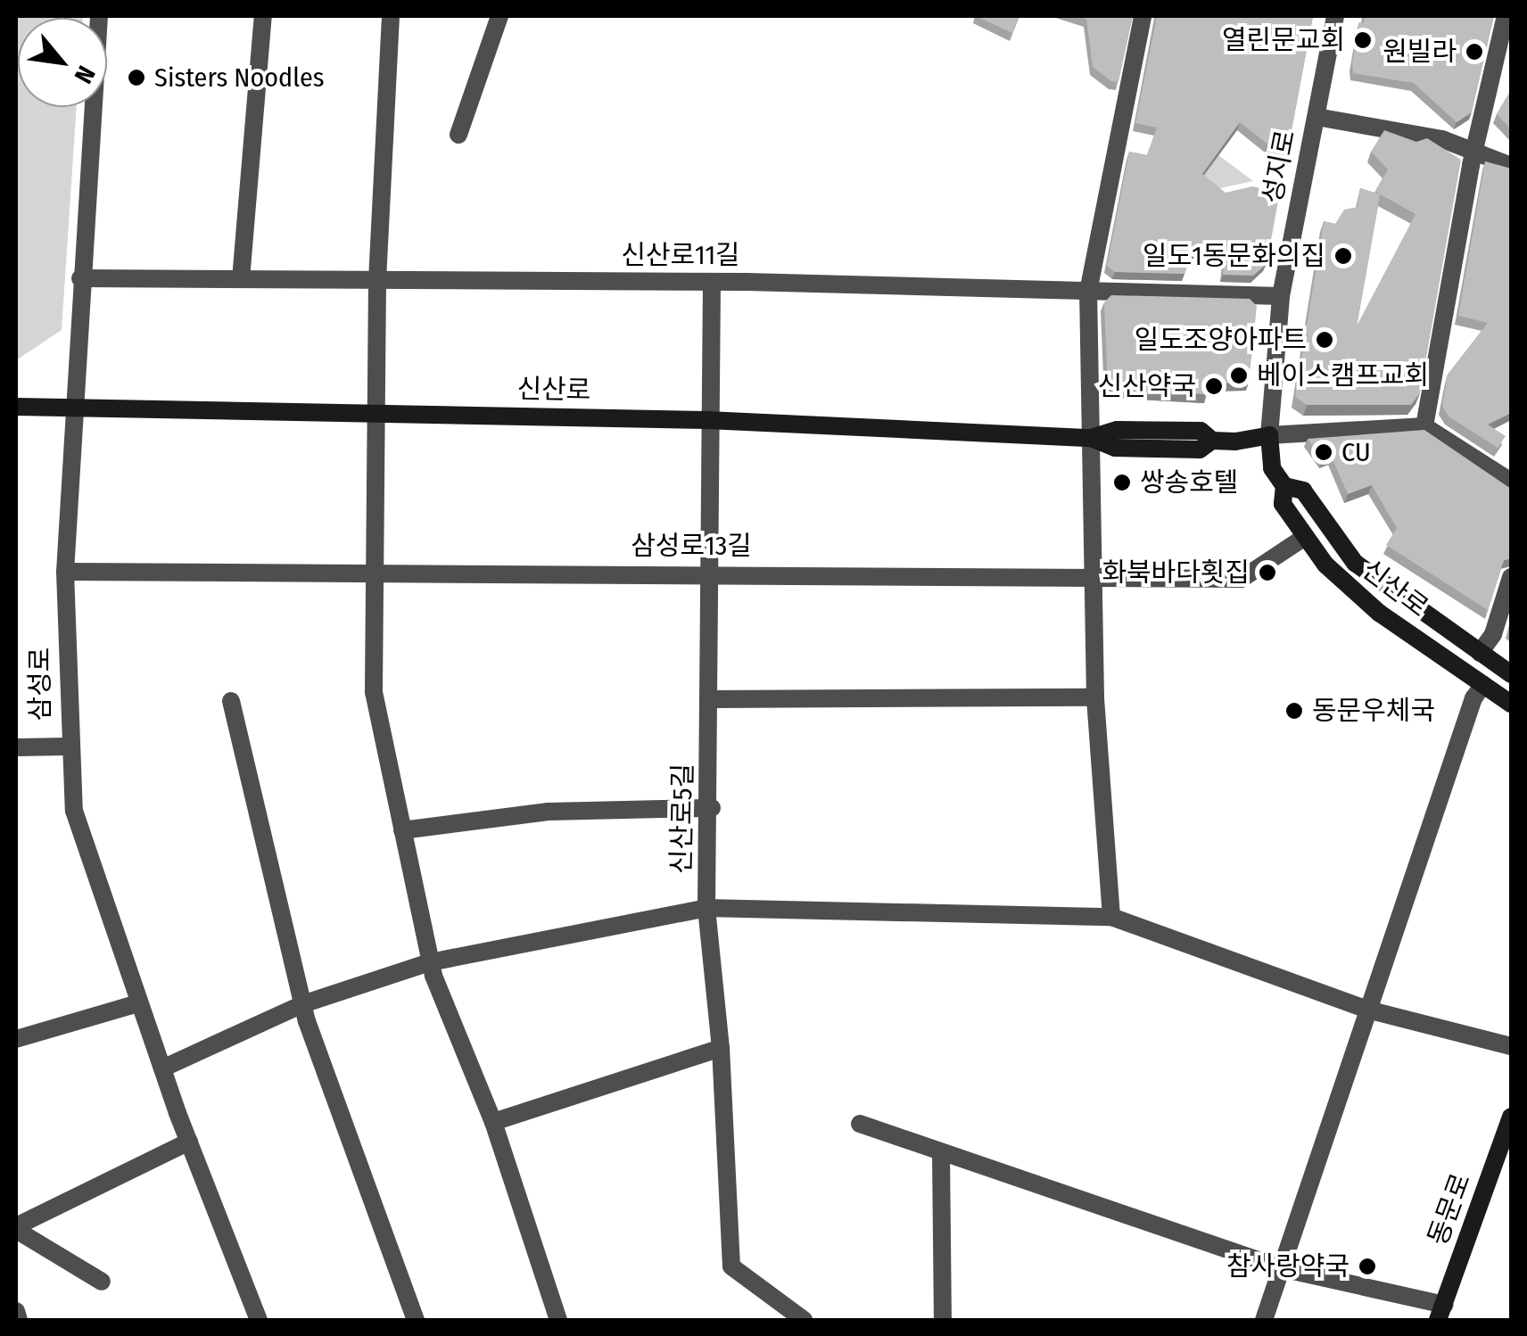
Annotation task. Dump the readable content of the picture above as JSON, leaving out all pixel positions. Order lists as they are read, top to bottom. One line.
{"streets":{"main road":["신산로","동문로"],"street":["성지로","신산로11길","삼성로13길","삼성로","신산로5길"]},"crossings":[["성지로","신산로11길"],["성지로","신산로"],["신산로11길","삼성로"],["신산로11길","신산로5길"],["신산로","삼성로13길"],["신산로","삼성로"],["신산로","신산로5길"],["삼성로13길","삼성로"],["삼성로13길","신산로5길"]],"places":["열린문교회","원빌라","Sisters Noodles","일도1동문화의집","일도조양아파트","베이스캠프교회","신산약국","CU","쌍송호텔","화북바다횟집","동문우체국","참사랑약국"],"north":"bottom right"}
